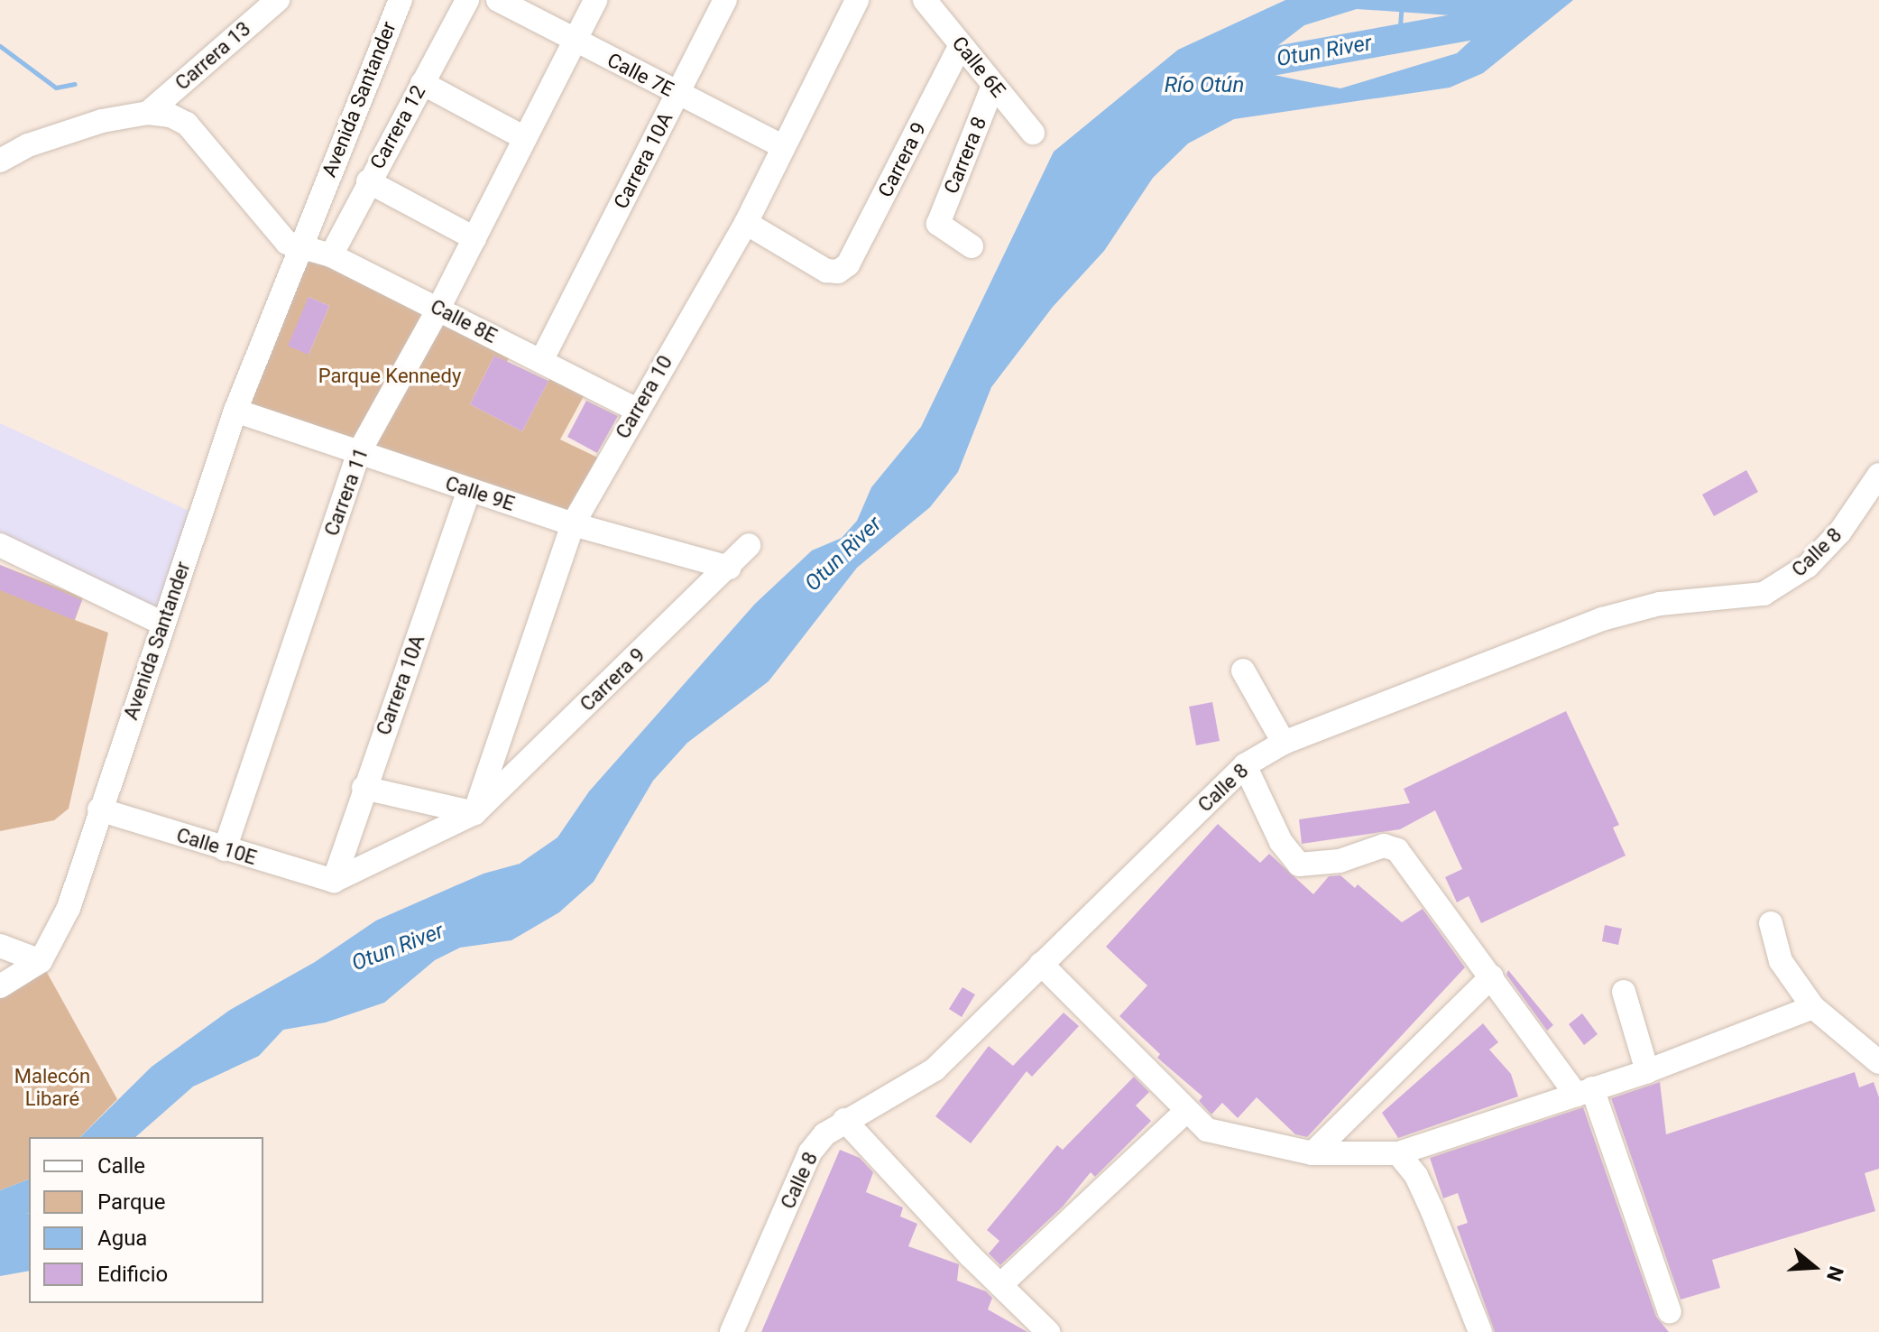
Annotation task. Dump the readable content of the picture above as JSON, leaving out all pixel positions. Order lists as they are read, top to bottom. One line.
{"streets":{"street":["Carrera 13","Calle 6E","Calle 7E","Avenida Santander","Carrera 12","Carrera 8","Carrera 9","Carrera 10A","Calle 8E","Carrera 10","Carrera 11","Calle 9E","Calle 8","Calle 10E"]},"crossings":[["Calle 6E","Carrera 8"],["Calle 6E","Carrera 9"],["Calle 7E","Carrera 10A"],["Calle 7E","Carrera 10"],["Calle 7E","Carrera 11"],["Avenida Santander","Calle 8E"],["Avenida Santander","Calle 9E"],["Avenida Santander","Calle 10E"],["Carrera 12","Calle 8E"],["Carrera 9","Carrera 10A"],["Carrera 9","Carrera 10"],["Carrera 9","Calle 9E"],["Carrera 9","Calle 10E"],["Carrera 10A","Calle 8E"],["Carrera 10A","Calle 9E"],["Carrera 10A","Calle 10E"],["Calle 8E","Carrera 10"],["Calle 8E","Carrera 11"],["Carrera 10","Calle 9E"],["Carrera 11","Calle 9E"],["Carrera 11","Calle 10E"]],"water":["Otun River","Río Otún"],"parks":["Parque Kennedy","Malecón Libaré"],"legend":["Calle","Parque","Agua","Edificio"],"north":"right"}
